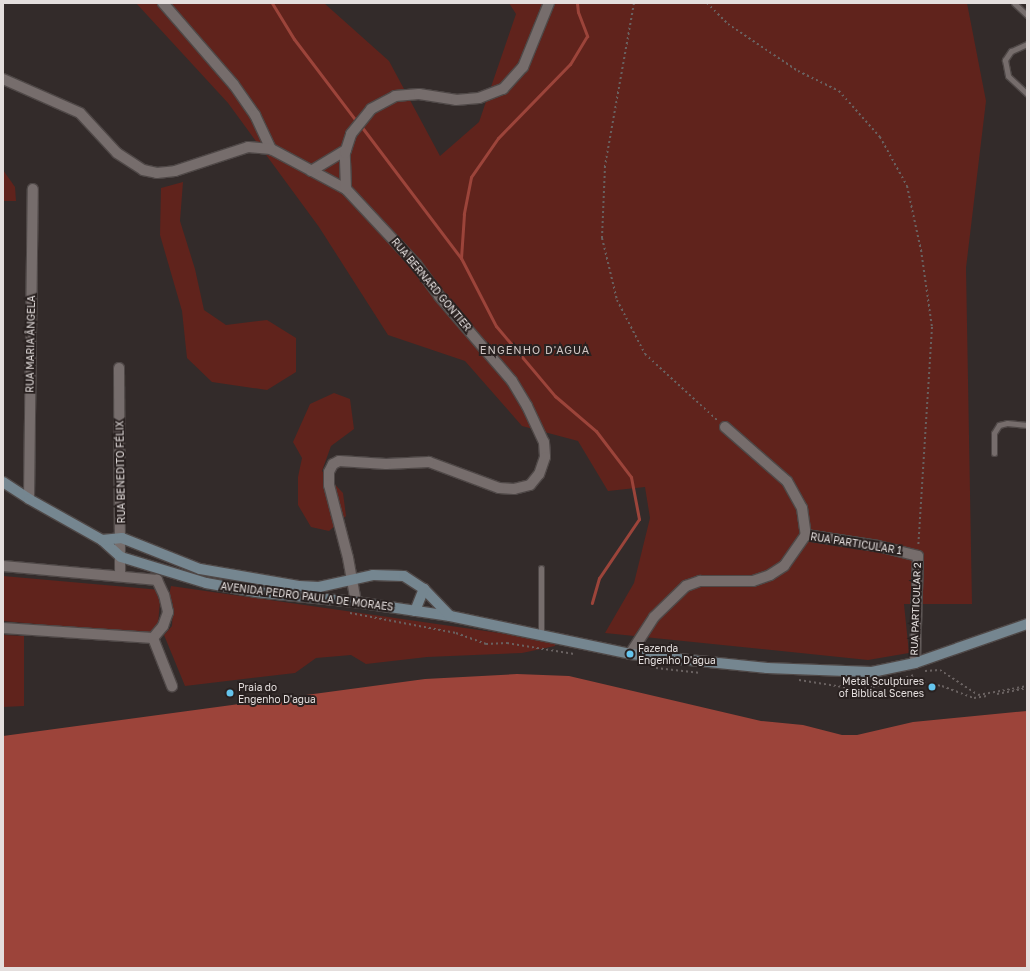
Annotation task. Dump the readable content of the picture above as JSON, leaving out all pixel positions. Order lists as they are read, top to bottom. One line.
{"streets":{"main road":["AVENIDA PEDRO PAULA DE MORAES"],"street":["RUA BERNARD GONTIER","RUA MARIA ÂNGELA","RUA BENEDITO FÉLIX","RUA PARTICULAR 1","RUA PARTICULAR 2"]},"crossings":[["RUA BERNARD GONTIER","AVENIDA PEDRO PAULA DE MORAES"],["RUA MARIA ÂNGELA","AVENIDA PEDRO PAULA DE MORAES"],["RUA BENEDITO FÉLIX","AVENIDA PEDRO PAULA DE MORAES"],["RUA PARTICULAR 1","AVENIDA PEDRO PAULA DE MORAES"],["RUA PARTICULAR 1","RUA PARTICULAR 2"],["AVENIDA PEDRO PAULA DE MORAES","RUA PARTICULAR 2"]],"districts":["ENGENHO D'AGUA"],"places":["Fazenda Engenho D'agua","Metal Sculptures of Biblical Scenes","Praia do Engenho D'agua"]}
